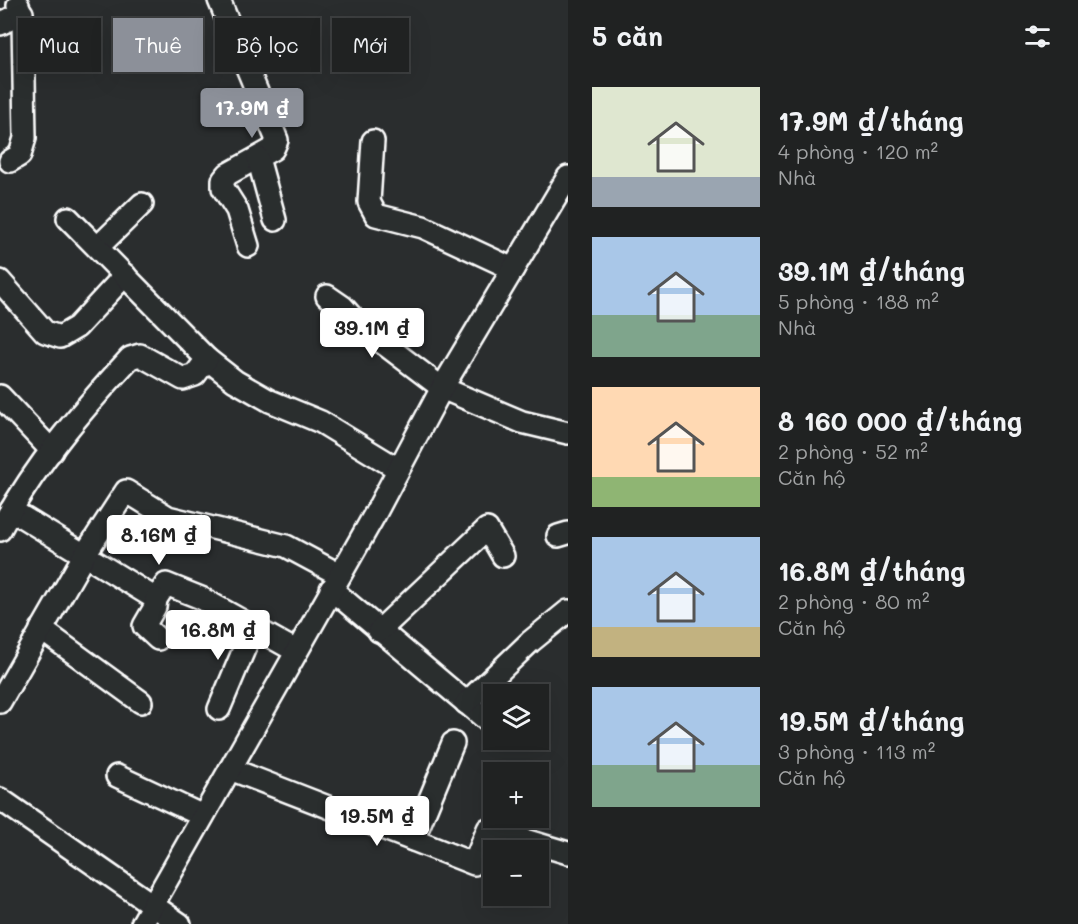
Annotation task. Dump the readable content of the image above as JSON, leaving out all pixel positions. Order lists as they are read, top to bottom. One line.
{"page":{"heading":"5 căn","chip":["Mua","Thuê","Bộ lọc","Mới"],"list":[{"name":"17.9M ₫/tháng","note":"4 phòng · 120 m² · Nhà"},{"name":"39.1M ₫/tháng","note":"5 phòng · 188 m² · Nhà"},{"name":"8 160 000 ₫/tháng","note":"2 phòng · 52 m² · Căn hộ"},{"name":"16.8M ₫/tháng","note":"2 phòng · 80 m² · Căn hộ"},{"name":"19.5M ₫/tháng","note":"3 phòng · 113 m² · Căn hộ"}],"price":["17.9M ₫","39.1M ₫","8.16M ₫","16.8M ₫","19.5M ₫"],"map_buttons":["+","−"]}}
